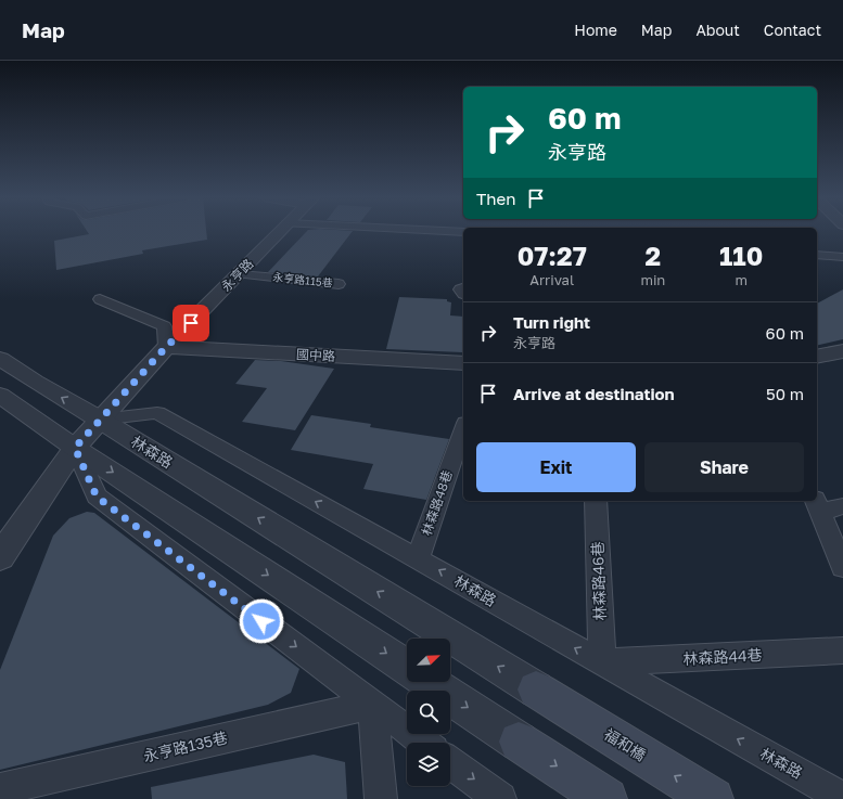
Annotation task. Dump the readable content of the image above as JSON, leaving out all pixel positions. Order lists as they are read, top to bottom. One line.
{"streets":{"main road":["福和橋"],"street":["永亨路","國中路","林森路"],"lane":["永亨路115巷","林森路48巷","林森路46巷","林森路44巷","永亨路135巷"]},"crossings":[["永亨路","永亨路115巷"],["永亨路","國中路"],["永亨路","林森路"],["林森路","林森路48巷"],["林森路","林森路46巷"],["林森路","林森路44巷"],["林森路","福和橋"],["林森路46巷","林森路44巷"]],"north":"top right","page":{"header":"Map","nav":["Home","Map","About","Contact"],"turn":["60 m","永亨路"],"then":"Then","eta":["07:27","Arrival","2","min","110","m"],"list":[{"name":"Turn right","note":"永亨路","value":"60 m"},{"name":"Arrive at destination","value":"50 m"}],"buttons":["Exit","Share"]}}
